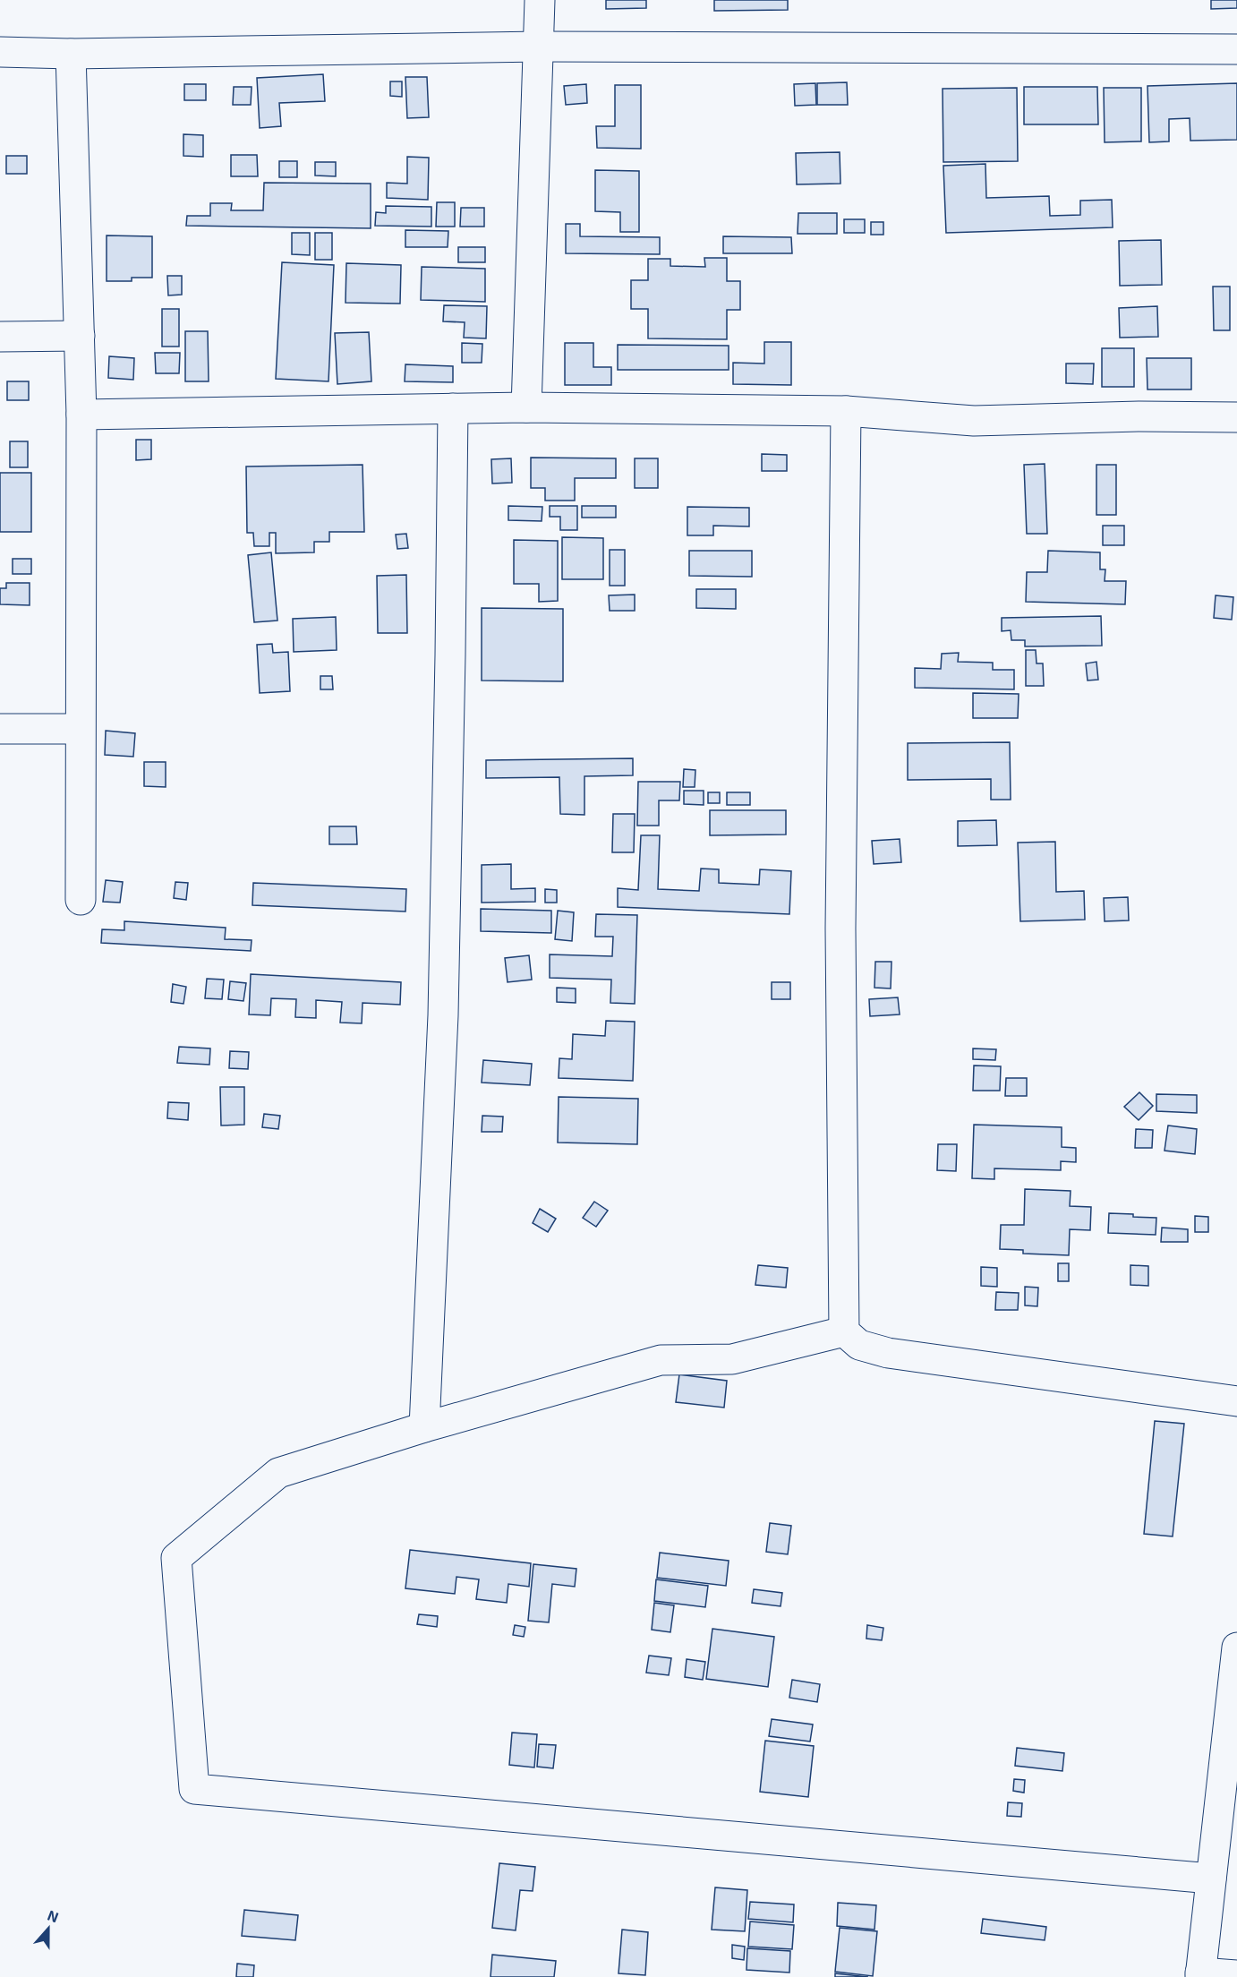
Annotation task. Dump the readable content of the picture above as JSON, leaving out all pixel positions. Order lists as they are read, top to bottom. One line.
{"north":"top"}
